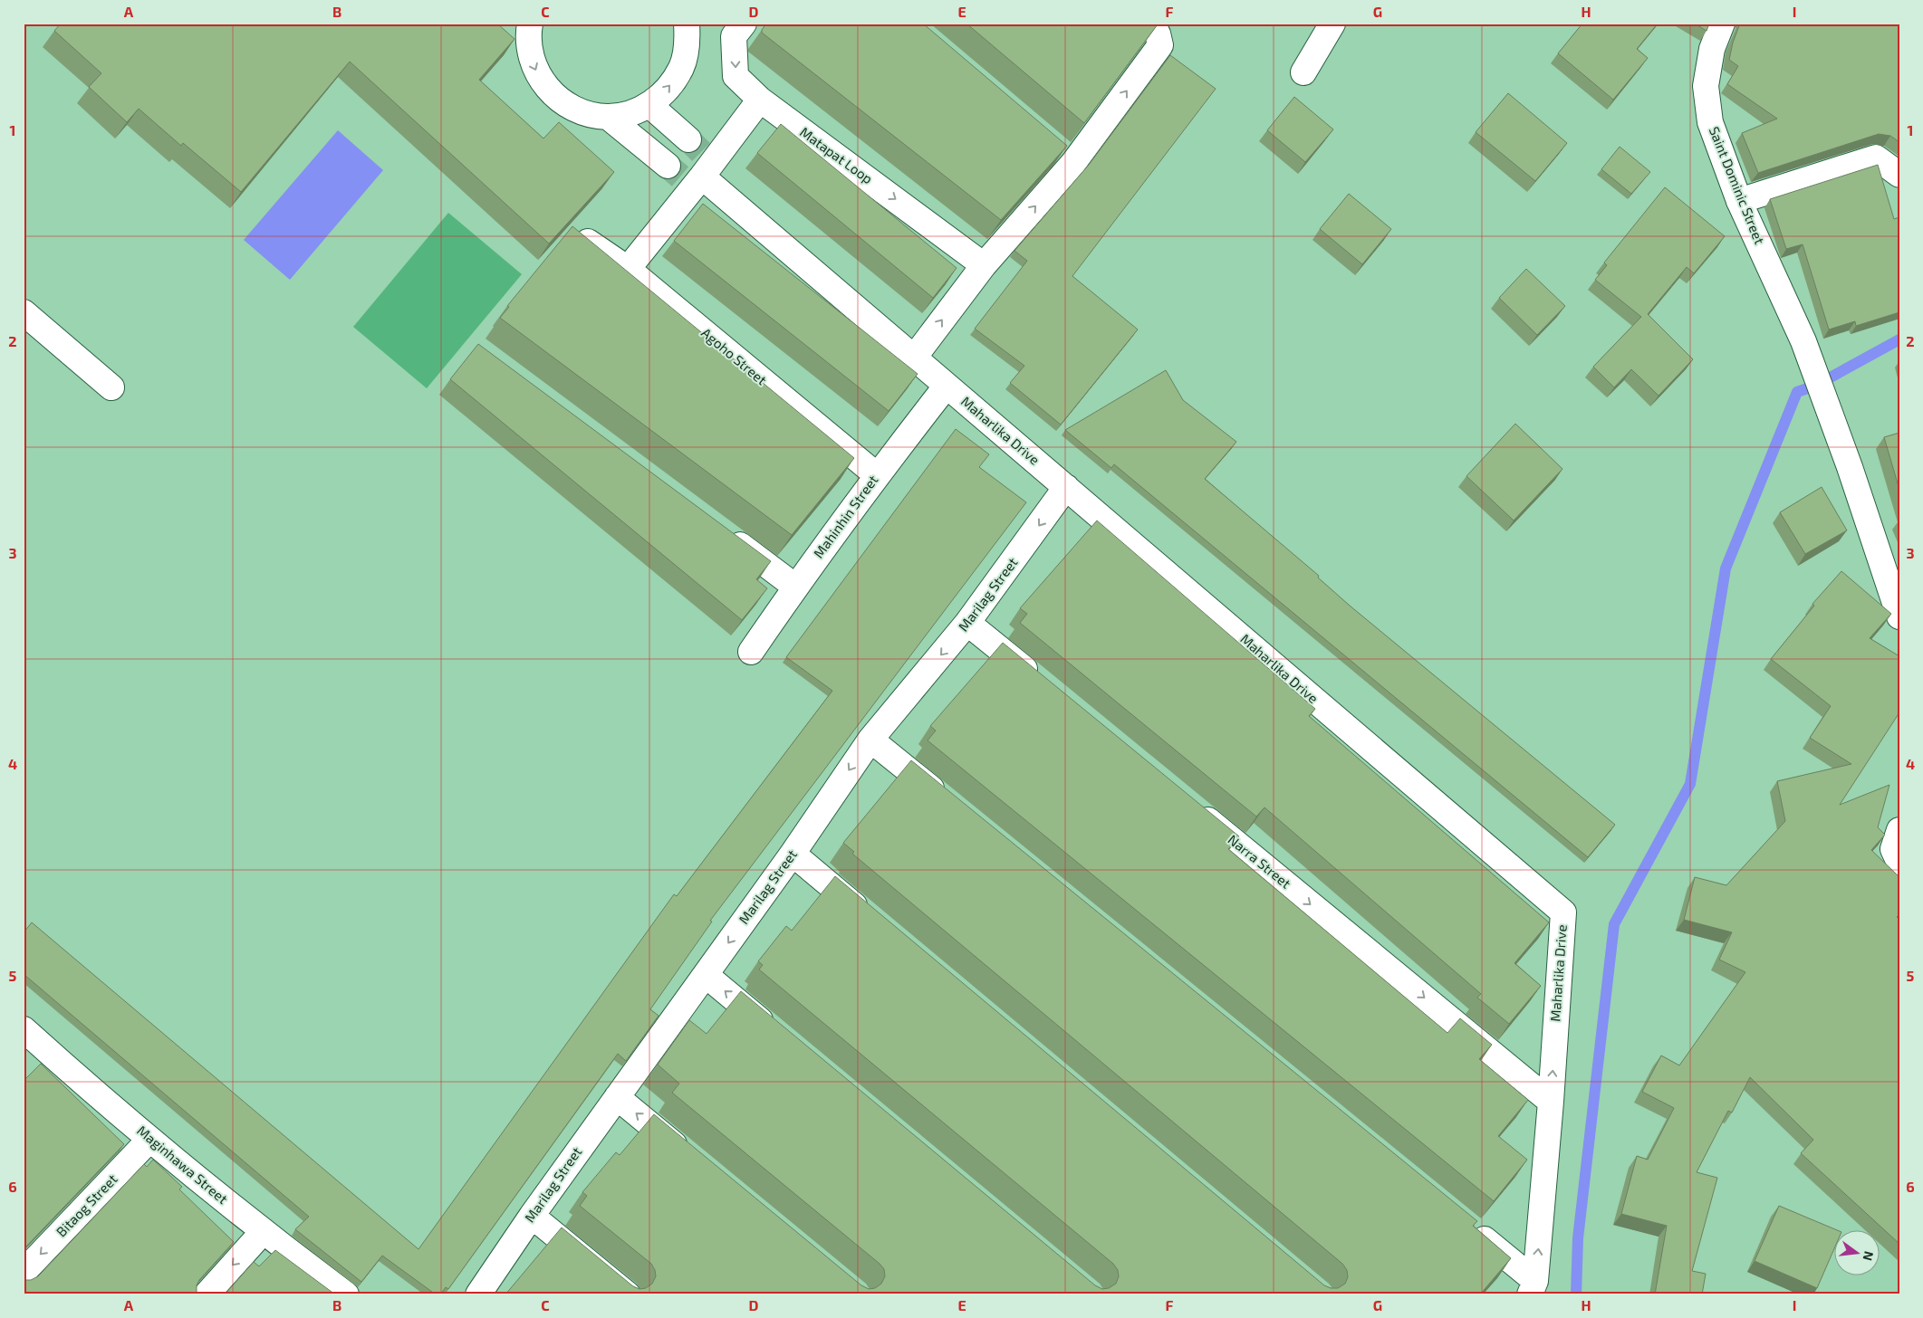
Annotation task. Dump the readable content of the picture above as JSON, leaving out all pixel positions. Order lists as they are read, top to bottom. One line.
{"streets":{"street":["Matapat Loop","Saint Dominic Street","Agoho Street","Maharlika Drive","Mahinhin Street","Marilag Street","Narra Street","Maginhawa Street","Bitaog Street"]},"crossings":[["Agoho Street","Mahinhin Street"],["Maharlika Drive","Mahinhin Street"],["Maharlika Drive","Marilag Street"],["Maharlika Drive","Narra Street"],["Maginhawa Street","Bitaog Street"]],"one_way":["Maharlika Drive","Marilag Street","Narra Street"],"north":"right","grid":{"columns":["A","B","C","D","E","F","G","H","I"],"rows":["1","2","3","4","5","6"]}}
